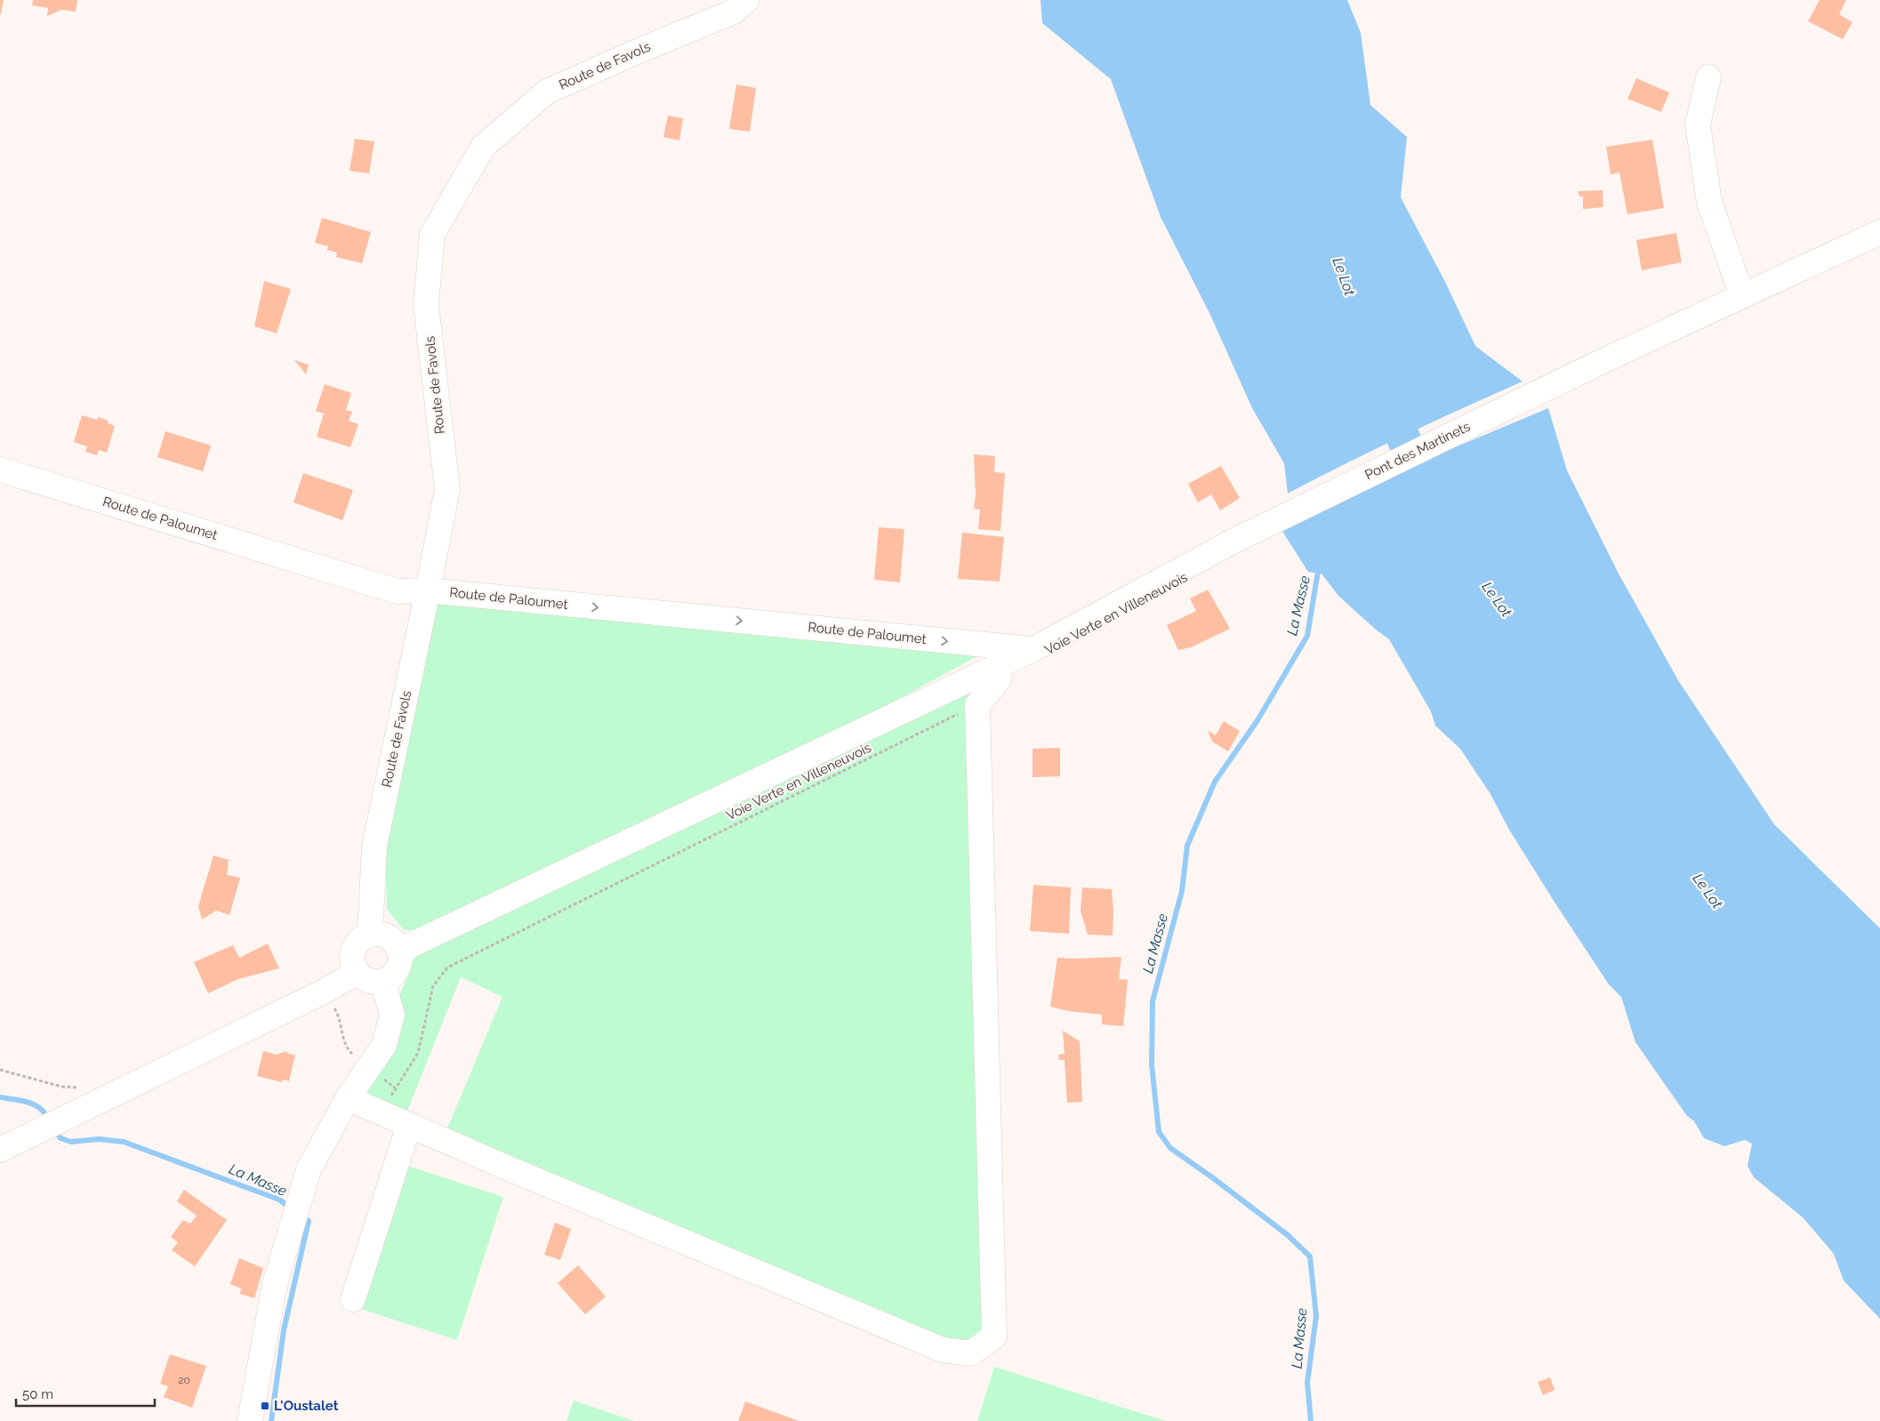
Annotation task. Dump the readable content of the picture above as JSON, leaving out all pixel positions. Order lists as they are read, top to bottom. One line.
{"streets":{"street":["Route de Favols","Pont des Martinets","Route de Paloumet"],"path":["Voie Verte en Villeneuvois"]},"crossings":[["Route de Favols","Pont des Martinets"],["Route de Favols","Route de Paloumet"],["Pont des Martinets","Route de Paloumet"]],"one_way":["Route de Paloumet"],"water":["Le Lot","La Masse"],"places":{"transit":["L'Oustalet"]},"house_numbers":["20"],"scale_bar":"50 m"}
